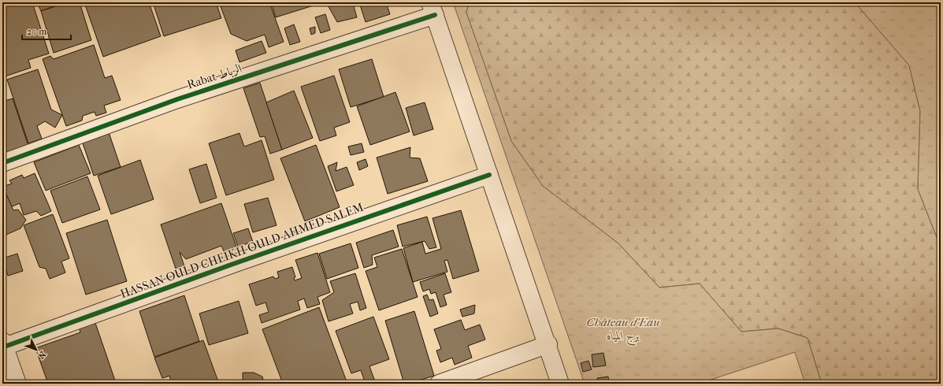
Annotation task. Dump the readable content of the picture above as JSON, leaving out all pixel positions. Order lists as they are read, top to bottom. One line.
{"streets":{"street":["Rabat الرباط","HASSAN OULD CHEIKH OULD AHMED SALEM"]},"parks":["Château d'Eau برج المياه"],"scale_bar":"20 m","north":"bottom right"}
